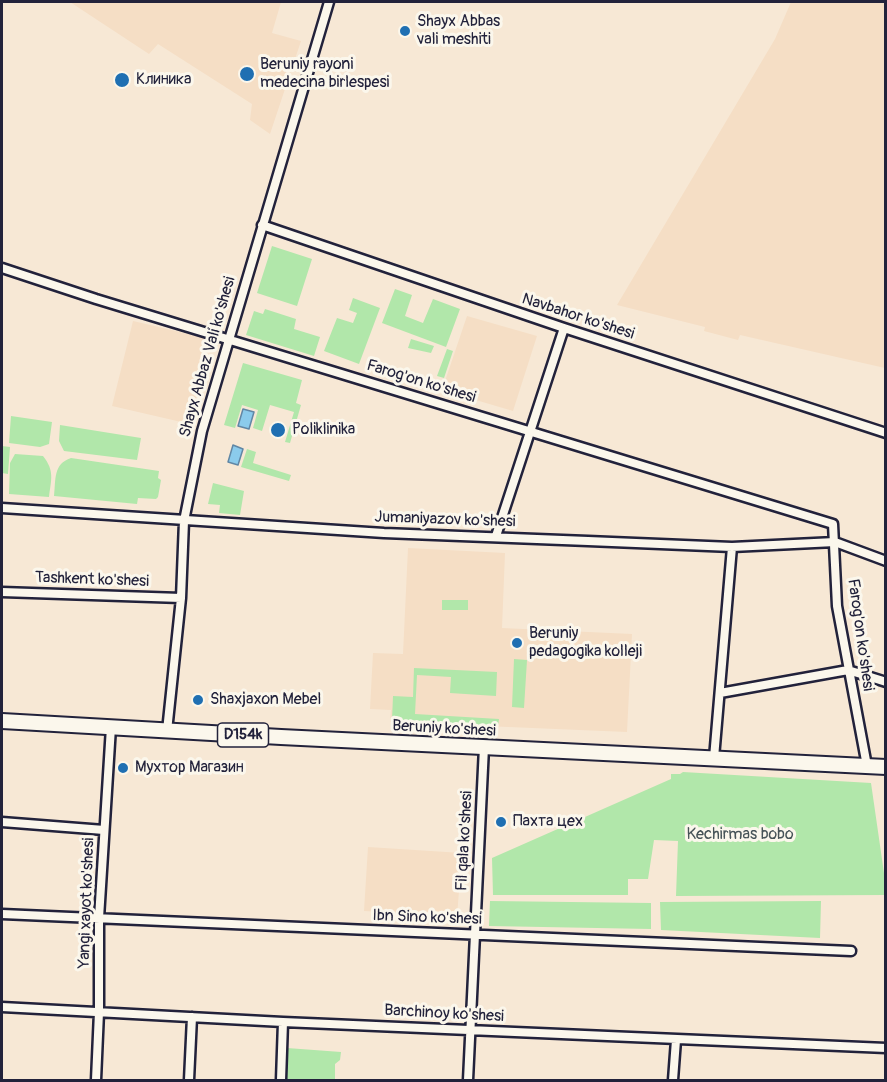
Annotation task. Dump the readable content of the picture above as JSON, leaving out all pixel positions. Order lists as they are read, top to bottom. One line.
{"streets":{"main road":["Beruniy ko'shesi","D154k"],"street":["Navbahor ko'shesi","Shayx Abbaz Vali ko'shesi","Farog'on ko'shesi","Jumaniyazov ko'shesi","Tashkent ko'shesi","Fil qala ko'shesi","Yangi xayot ko'shesi","Ibn Sino ko'shesi","Barchinoy ko'shesi"]},"crossings":[["Navbahor ko'shesi","Shayx Abbaz Vali ko'shesi"],["Shayx Abbaz Vali ko'shesi","Farog'on ko'shesi"],["Shayx Abbaz Vali ko'shesi","Jumaniyazov ko'shesi"],["Shayx Abbaz Vali ko'shesi","Tashkent ko'shesi"],["Shayx Abbaz Vali ko'shesi","Beruniy ko'shesi"],["Farog'on ko'shesi","Jumaniyazov ko'shesi"],["Farog'on ko'shesi","Beruniy ko'shesi"],["Beruniy ko'shesi","Fil qala ko'shesi"],["Beruniy ko'shesi","Yangi xayot ko'shesi"],["Fil qala ko'shesi","Ibn Sino ko'shesi"],["Fil qala ko'shesi","Barchinoy ko'shesi"],["Yangi xayot ko'shesi","Ibn Sino ko'shesi"],["Yangi xayot ko'shesi","Barchinoy ko'shesi"]],"parks":["Kechirmas bobo"],"places":["Shayx Abbas vali meshiti","Beruniy rayoni medecina birlespesi","Клиника","Poliklinika","Beruniy pedagogika kolleji","Shaxjaxon Mebel","Мухтор Магазин","Пахта цех"]}
